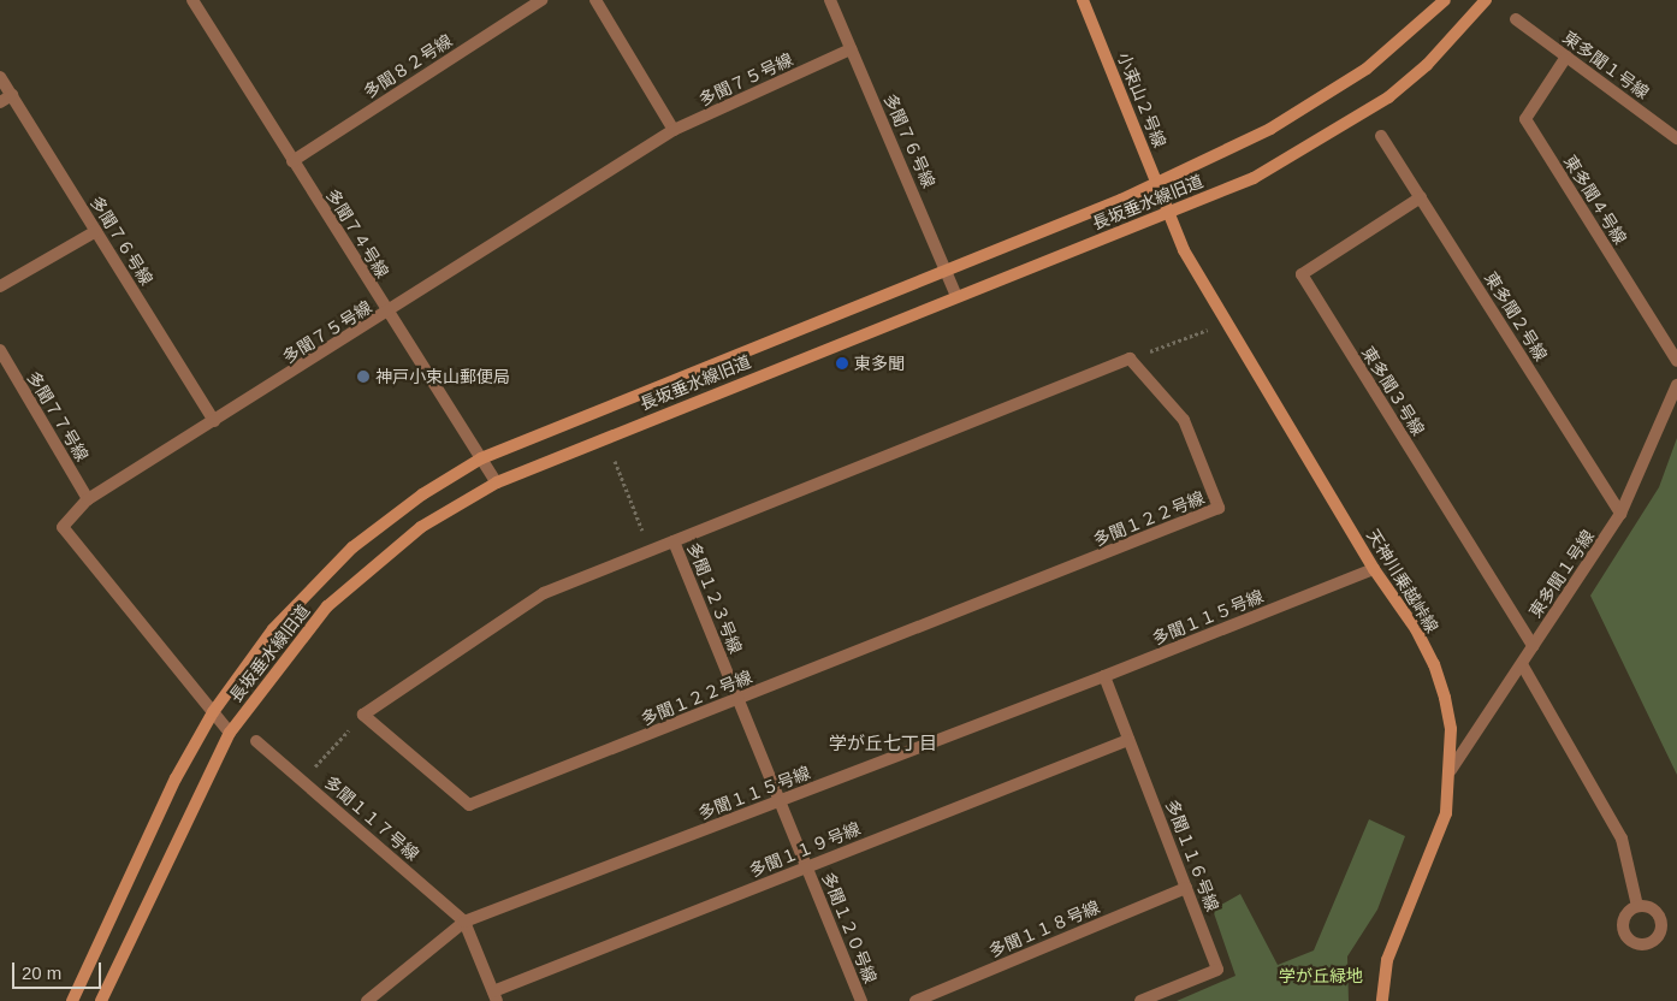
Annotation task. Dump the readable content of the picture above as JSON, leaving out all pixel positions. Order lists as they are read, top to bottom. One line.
{"streets":{"street":["東多聞１号線","多聞８２号線","多聞７５号線","小束山２号線","多聞７６号線","東多聞４号線","長坂垂水線旧道","多聞７４号線","東多聞２号線","東多聞３号線","多聞７７号線","多聞１２２号線","天神川乗越峠線","多聞１２３号線","多聞１１５号線","多聞１１７号線","多聞１１９号線","多聞１１６号線","多聞１２０号線","多聞１１８号線"]},"crossings":[["東多聞１号線","東多聞４号線"],["東多聞１号線","東多聞２号線"],["東多聞１号線","東多聞３号線"],["東多聞１号線","天神川乗越峠線"],["多聞８２号線","多聞７４号線"],["多聞７５号線","多聞７６号線"],["多聞７５号線","長坂垂水線旧道"],["多聞７５号線","多聞７４号線"],["多聞７５号線","多聞７７号線"],["小束山２号線","長坂垂水線旧道"],["小束山２号線","天神川乗越峠線"],["多聞７６号線","長坂垂水線旧道"],["長坂垂水線旧道","多聞７４号線"],["長坂垂水線旧道","天神川乗越峠線"],["東多聞２号線","東多聞３号線"],["多聞１２２号線","多聞１２３号線"],["天神川乗越峠線","多聞１１５号線"],["多聞１２３号線","多聞１１５号線"],["多聞１２３号線","多聞１２０号線"],["多聞１１５号線","多聞１１７号線"],["多聞１１５号線","多聞１１６号線"],["多聞１１５号線","多聞１２０号線"],["多聞１１９号線","多聞１１６号線"],["多聞１１９号線","多聞１２０号線"],["多聞１１６号線","多聞１１８号線"]],"districts":["学が丘七丁目"],"parks":["学が丘緑地"],"places":["東多聞","神戸小束山郵便局"],"scale_bar":"20 m"}
